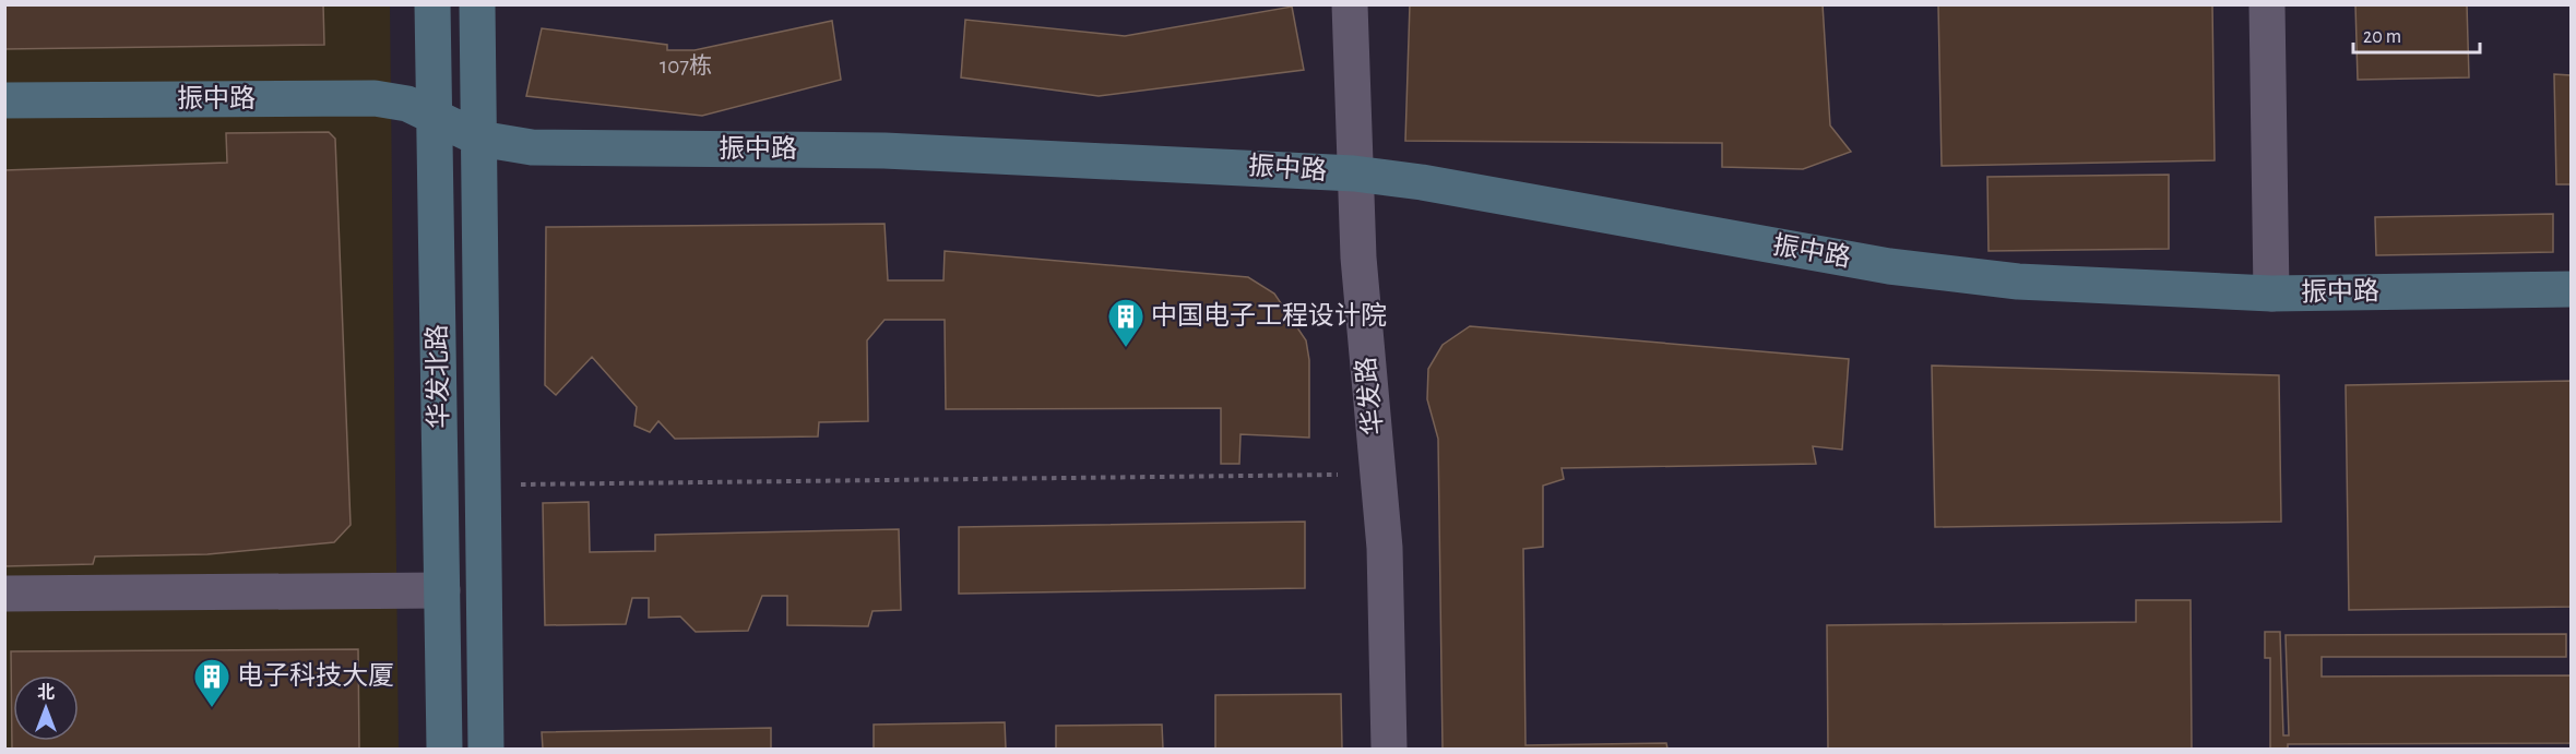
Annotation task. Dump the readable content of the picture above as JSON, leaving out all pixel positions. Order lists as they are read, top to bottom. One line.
{"streets":{"street":["振中路","华发北路","华发路"]},"crossings":[["振中路","华发北路"],["振中路","华发路"]],"places":{"building":["中国电子工程设计院","电子科技大厦"]},"house_numbers":["107栋"],"scale_bar":"20 m","north":"top"}
